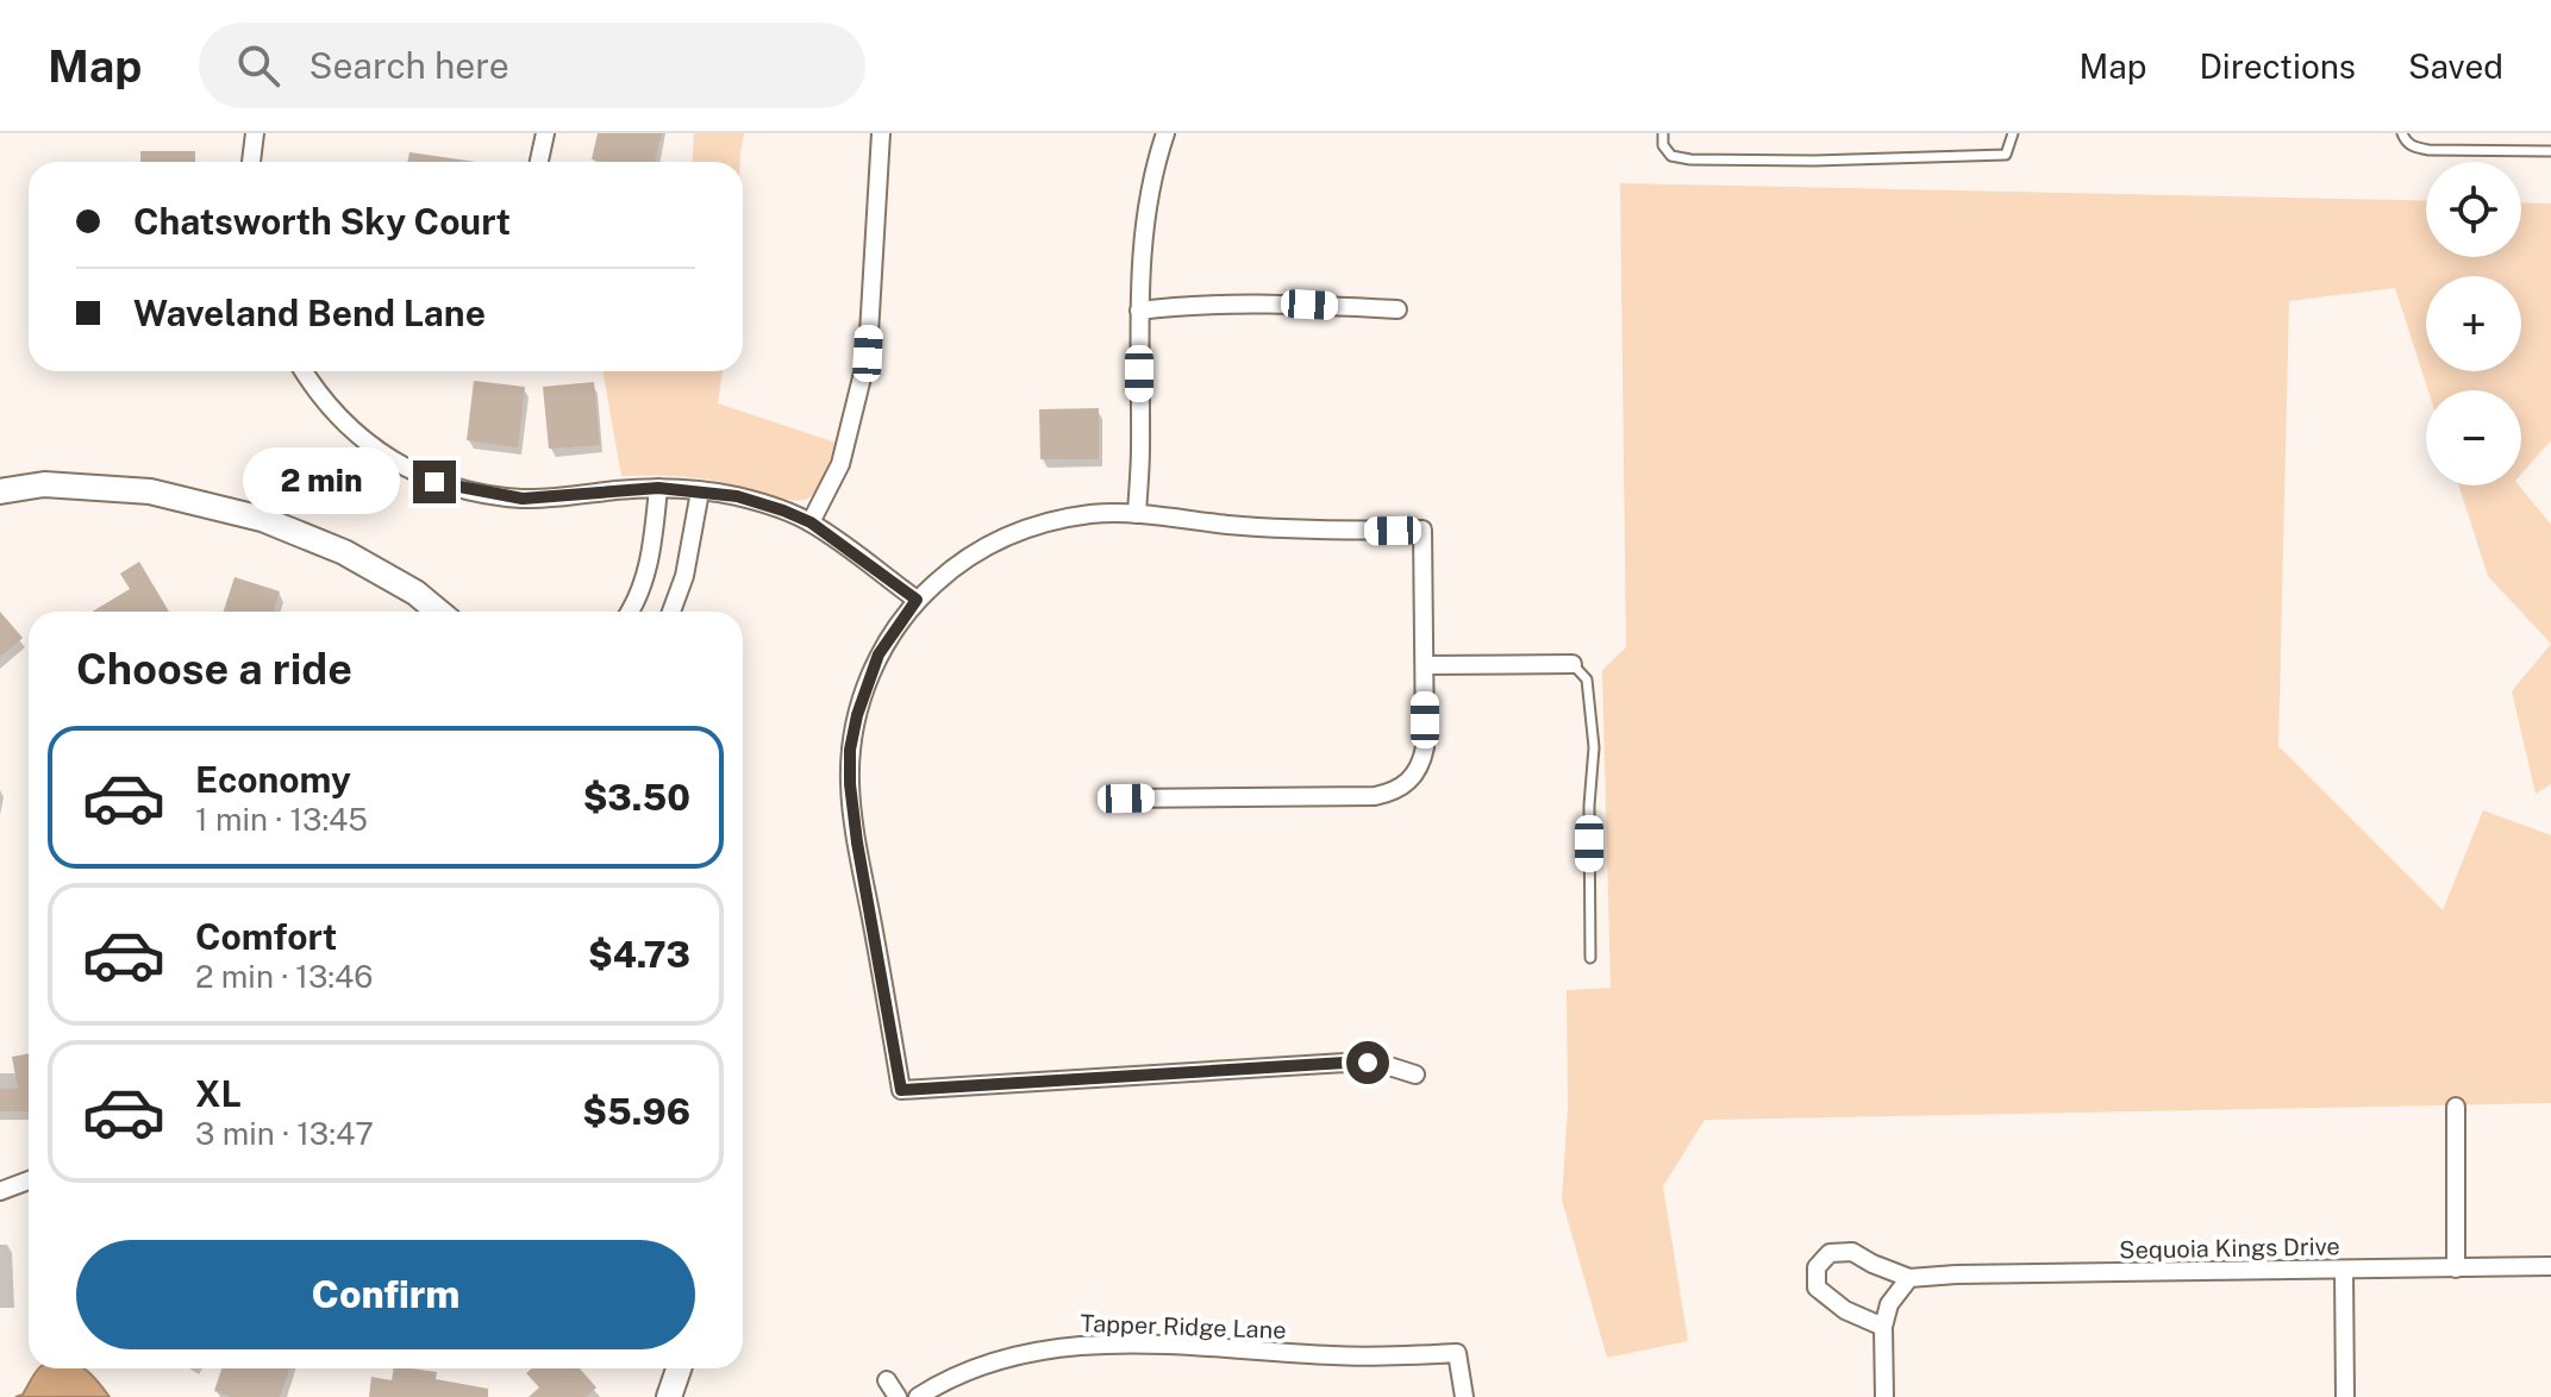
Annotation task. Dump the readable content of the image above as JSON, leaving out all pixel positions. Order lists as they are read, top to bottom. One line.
{"streets":{"street":["Sequoia Kings Drive","Tapper Ridge Lane"]},"page":{"header":"Map","search":"Search here","nav":["Map","Directions","Saved"],"map_buttons":["+","−"],"banner":["Chatsworth Sky Court","Waveland Bend Lane"],"bubble":"2 min","heading":"Choose a ride","list":[{"name":"Economy","note":"1 min · 13:45","value":"$3.50"},{"name":"Comfort","note":"2 min · 13:46","value":"$4.73"},{"name":"XL","note":"3 min · 13:47","value":"$5.96"}],"buttons":"Confirm"}}
